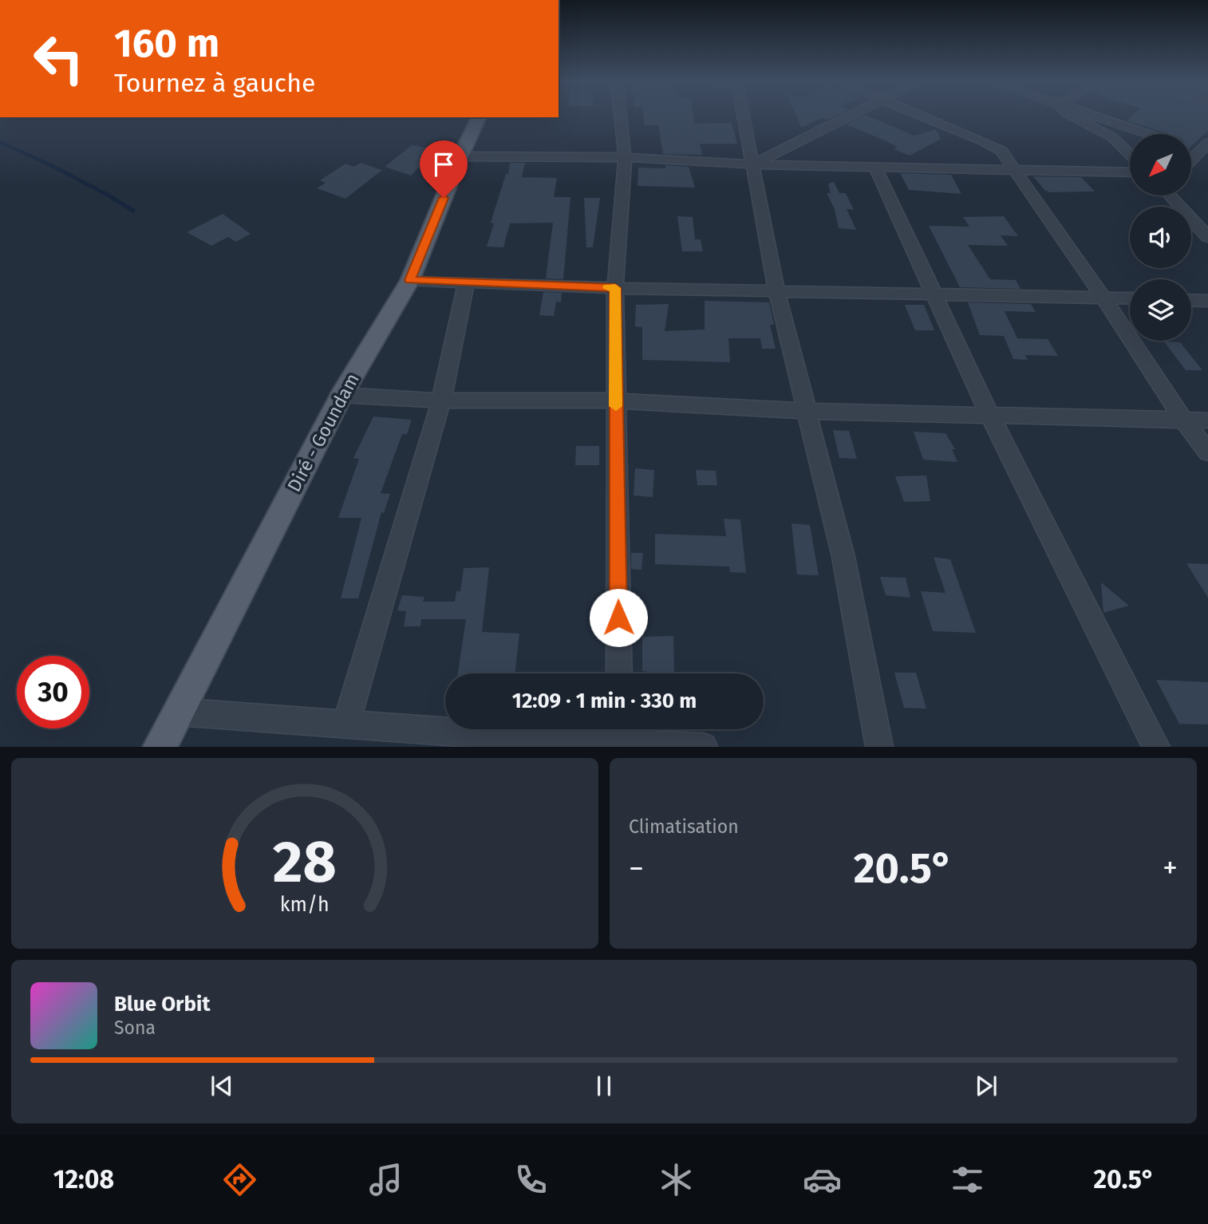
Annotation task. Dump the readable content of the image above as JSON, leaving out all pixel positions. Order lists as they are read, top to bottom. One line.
{"streets":{"main road":["Diré - Goundam"]},"north":"bottom left","page":{"turn":["160 m","Tournez à gauche"],"limit":"30","trip":"12:09 · 1 min · 330 m","tile":"Climatisation","heat":["−","20.5°","+"],"song":["Blue Orbit","Sona"],"tabs":["12:08","20.5°"],"gauge":["28","km/h"]}}
